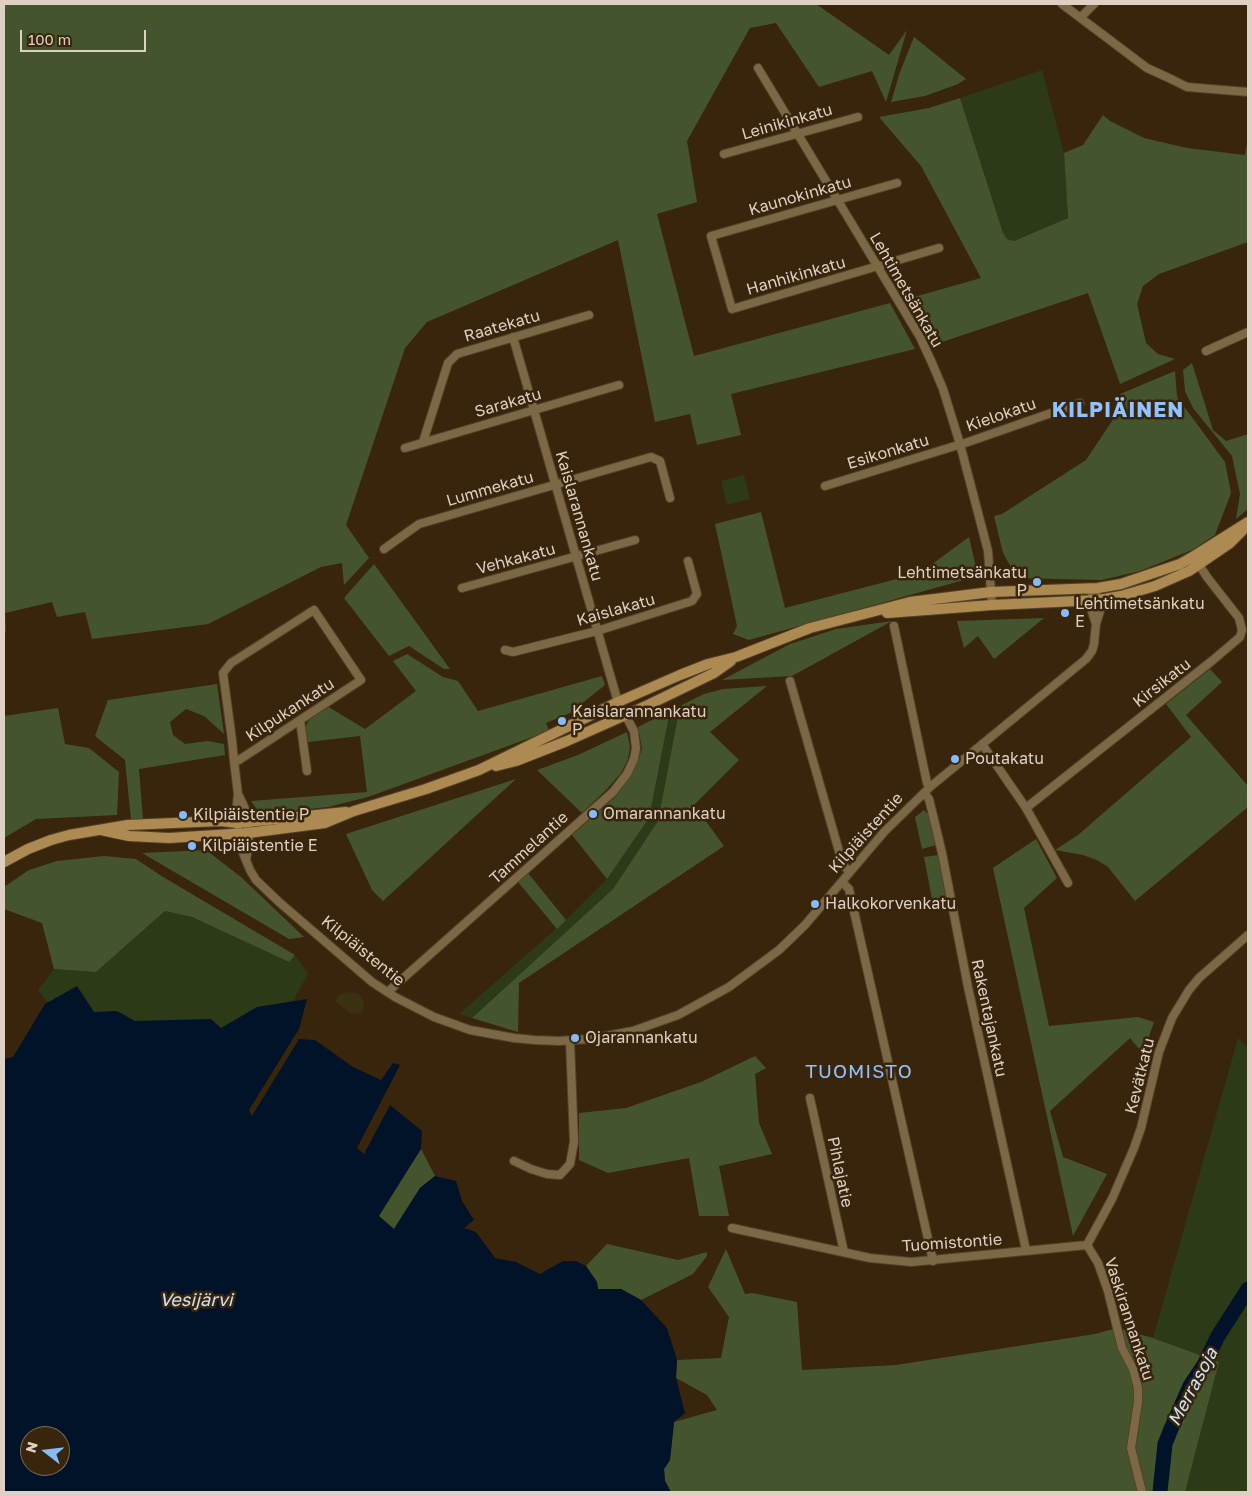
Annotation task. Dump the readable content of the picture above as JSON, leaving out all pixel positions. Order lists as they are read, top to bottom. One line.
{"streets":{"street":["Leinikinkatu","Kaunokinkatu","Hanhikinkatu","Lehtimetsänkatu","Raatekatu","Sarakatu","Kielokatu","Esikonkatu","Lummekatu","Kaislarannankatu","Vehkakatu","Kaislakatu","Kirsikatu","Kilpukankatu","Kilpiäistentie","Tammelantie","Rakentajankatu","Kevätkatu","Pihlajatie","Tuomistontie","Vaskirannankatu"]},"crossings":[["Leinikinkatu","Lehtimetsänkatu"],["Kaunokinkatu","Hanhikinkatu"],["Kaunokinkatu","Lehtimetsänkatu"],["Hanhikinkatu","Lehtimetsänkatu"],["Lehtimetsänkatu","Kielokatu"],["Lehtimetsänkatu","Esikonkatu"],["Raatekatu","Sarakatu"],["Raatekatu","Kaislarannankatu"],["Sarakatu","Kaislarannankatu"],["Kielokatu","Esikonkatu"],["Lummekatu","Kaislarannankatu"],["Kaislarannankatu","Vehkakatu"],["Kaislarannankatu","Kaislakatu"],["Kaislarannankatu","Tammelantie"],["Kilpukankatu","Kilpiäistentie"],["Kilpiäistentie","Tammelantie"],["Kilpiäistentie","Rakentajankatu"],["Rakentajankatu","Tuomistontie"],["Kevätkatu","Tuomistontie"],["Kevätkatu","Vaskirannankatu"],["Pihlajatie","Tuomistontie"],["Tuomistontie","Vaskirannankatu"]],"districts":["KILPIÄINEN","TUOMISTO"],"water":["Vesijärvi","Merrasoja"],"places":["Lehtimetsänkatu P","Lehtimetsänkatu E","Kaislarannankatu P","Poutakatu","Omarannankatu","Kilpiäistentie P","Kilpiäistentie E","Halkokorvenkatu","Ojarannankatu"],"scale_bar":"100 m","north":"left"}
